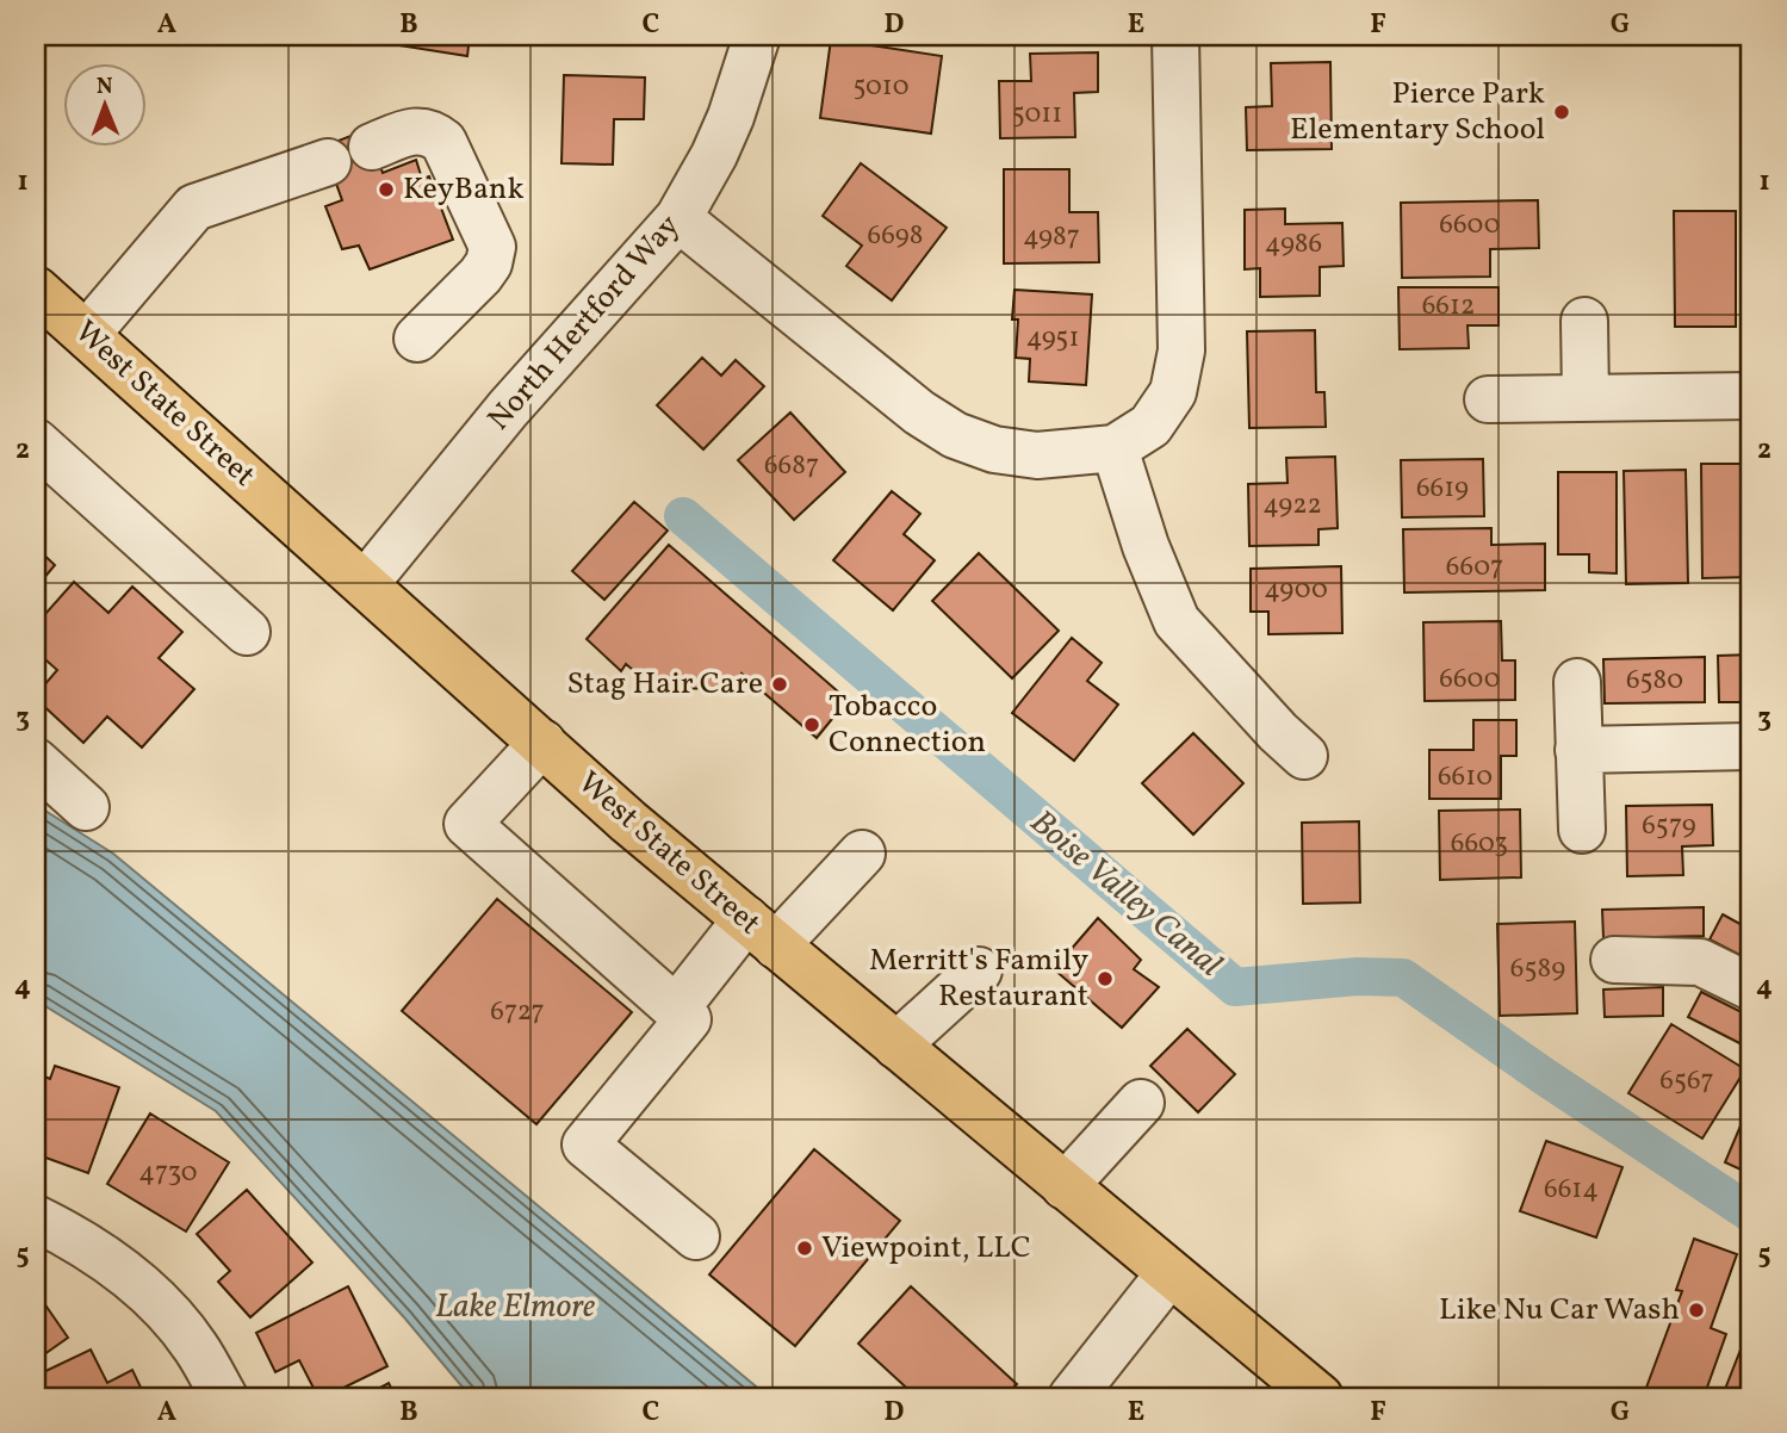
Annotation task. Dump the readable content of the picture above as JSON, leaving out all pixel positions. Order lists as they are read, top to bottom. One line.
{"streets":{"main road":["West State Street"],"street":["North Hertford Way"]},"crossings":[["North Hertford Way","West State Street"]],"water":["Boise Valley Canal","Lake Elmore"],"places":["Pierce Park Elementary School","KeyBank","Stag Hair Care","Tobacco Connection","Merritt's Family Restaurant","Viewpoint, LLC","Like Nu Car Wash"],"house_numbers":["5010","5011","6600","6698","4987","4986","6612","4951","6687","6619","4922","6607","4900","6600","6580","6610","6579","6603","6589","6727","6567","4730","6614"],"north":"top","grid":{"columns":["A","B","C","D","E","F","G"],"rows":["1","2","3","4","5"]}}
